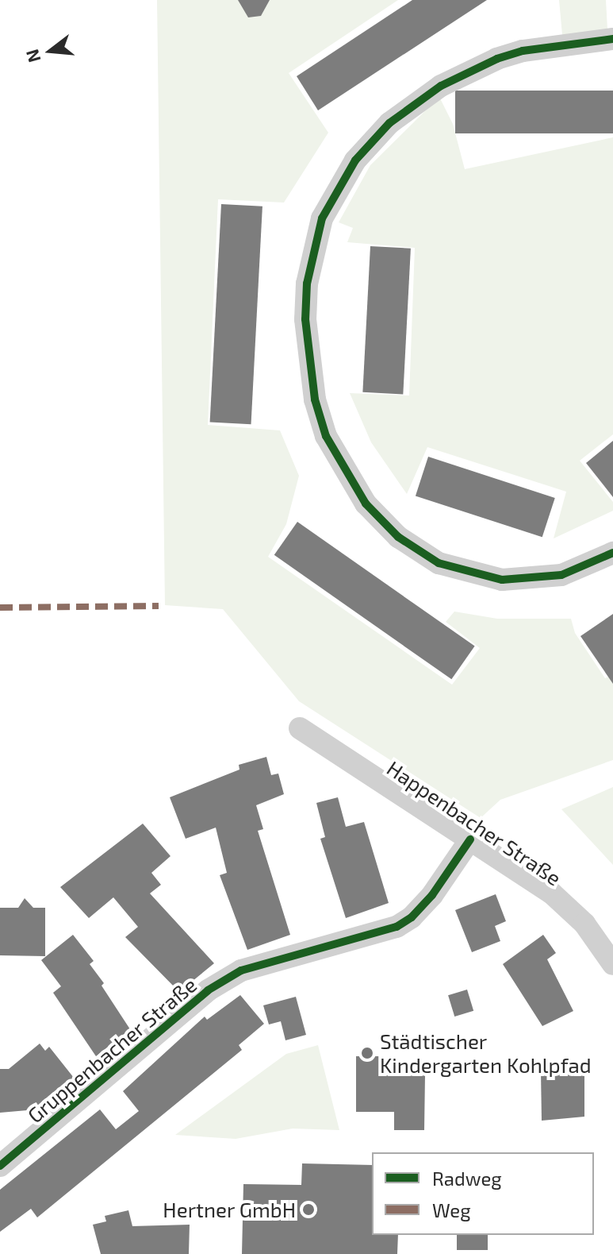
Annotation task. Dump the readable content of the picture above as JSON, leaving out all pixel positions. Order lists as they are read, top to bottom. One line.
{"streets":{"street":["Happenbacher Straße","Gruppenbacher Straße"]},"crossings":[["Happenbacher Straße","Gruppenbacher Straße"]],"places":["Städtischer Kindergarten Kohlpfad","Hertner GmbH"],"legend":["Radweg","Weg"],"north":"left"}
